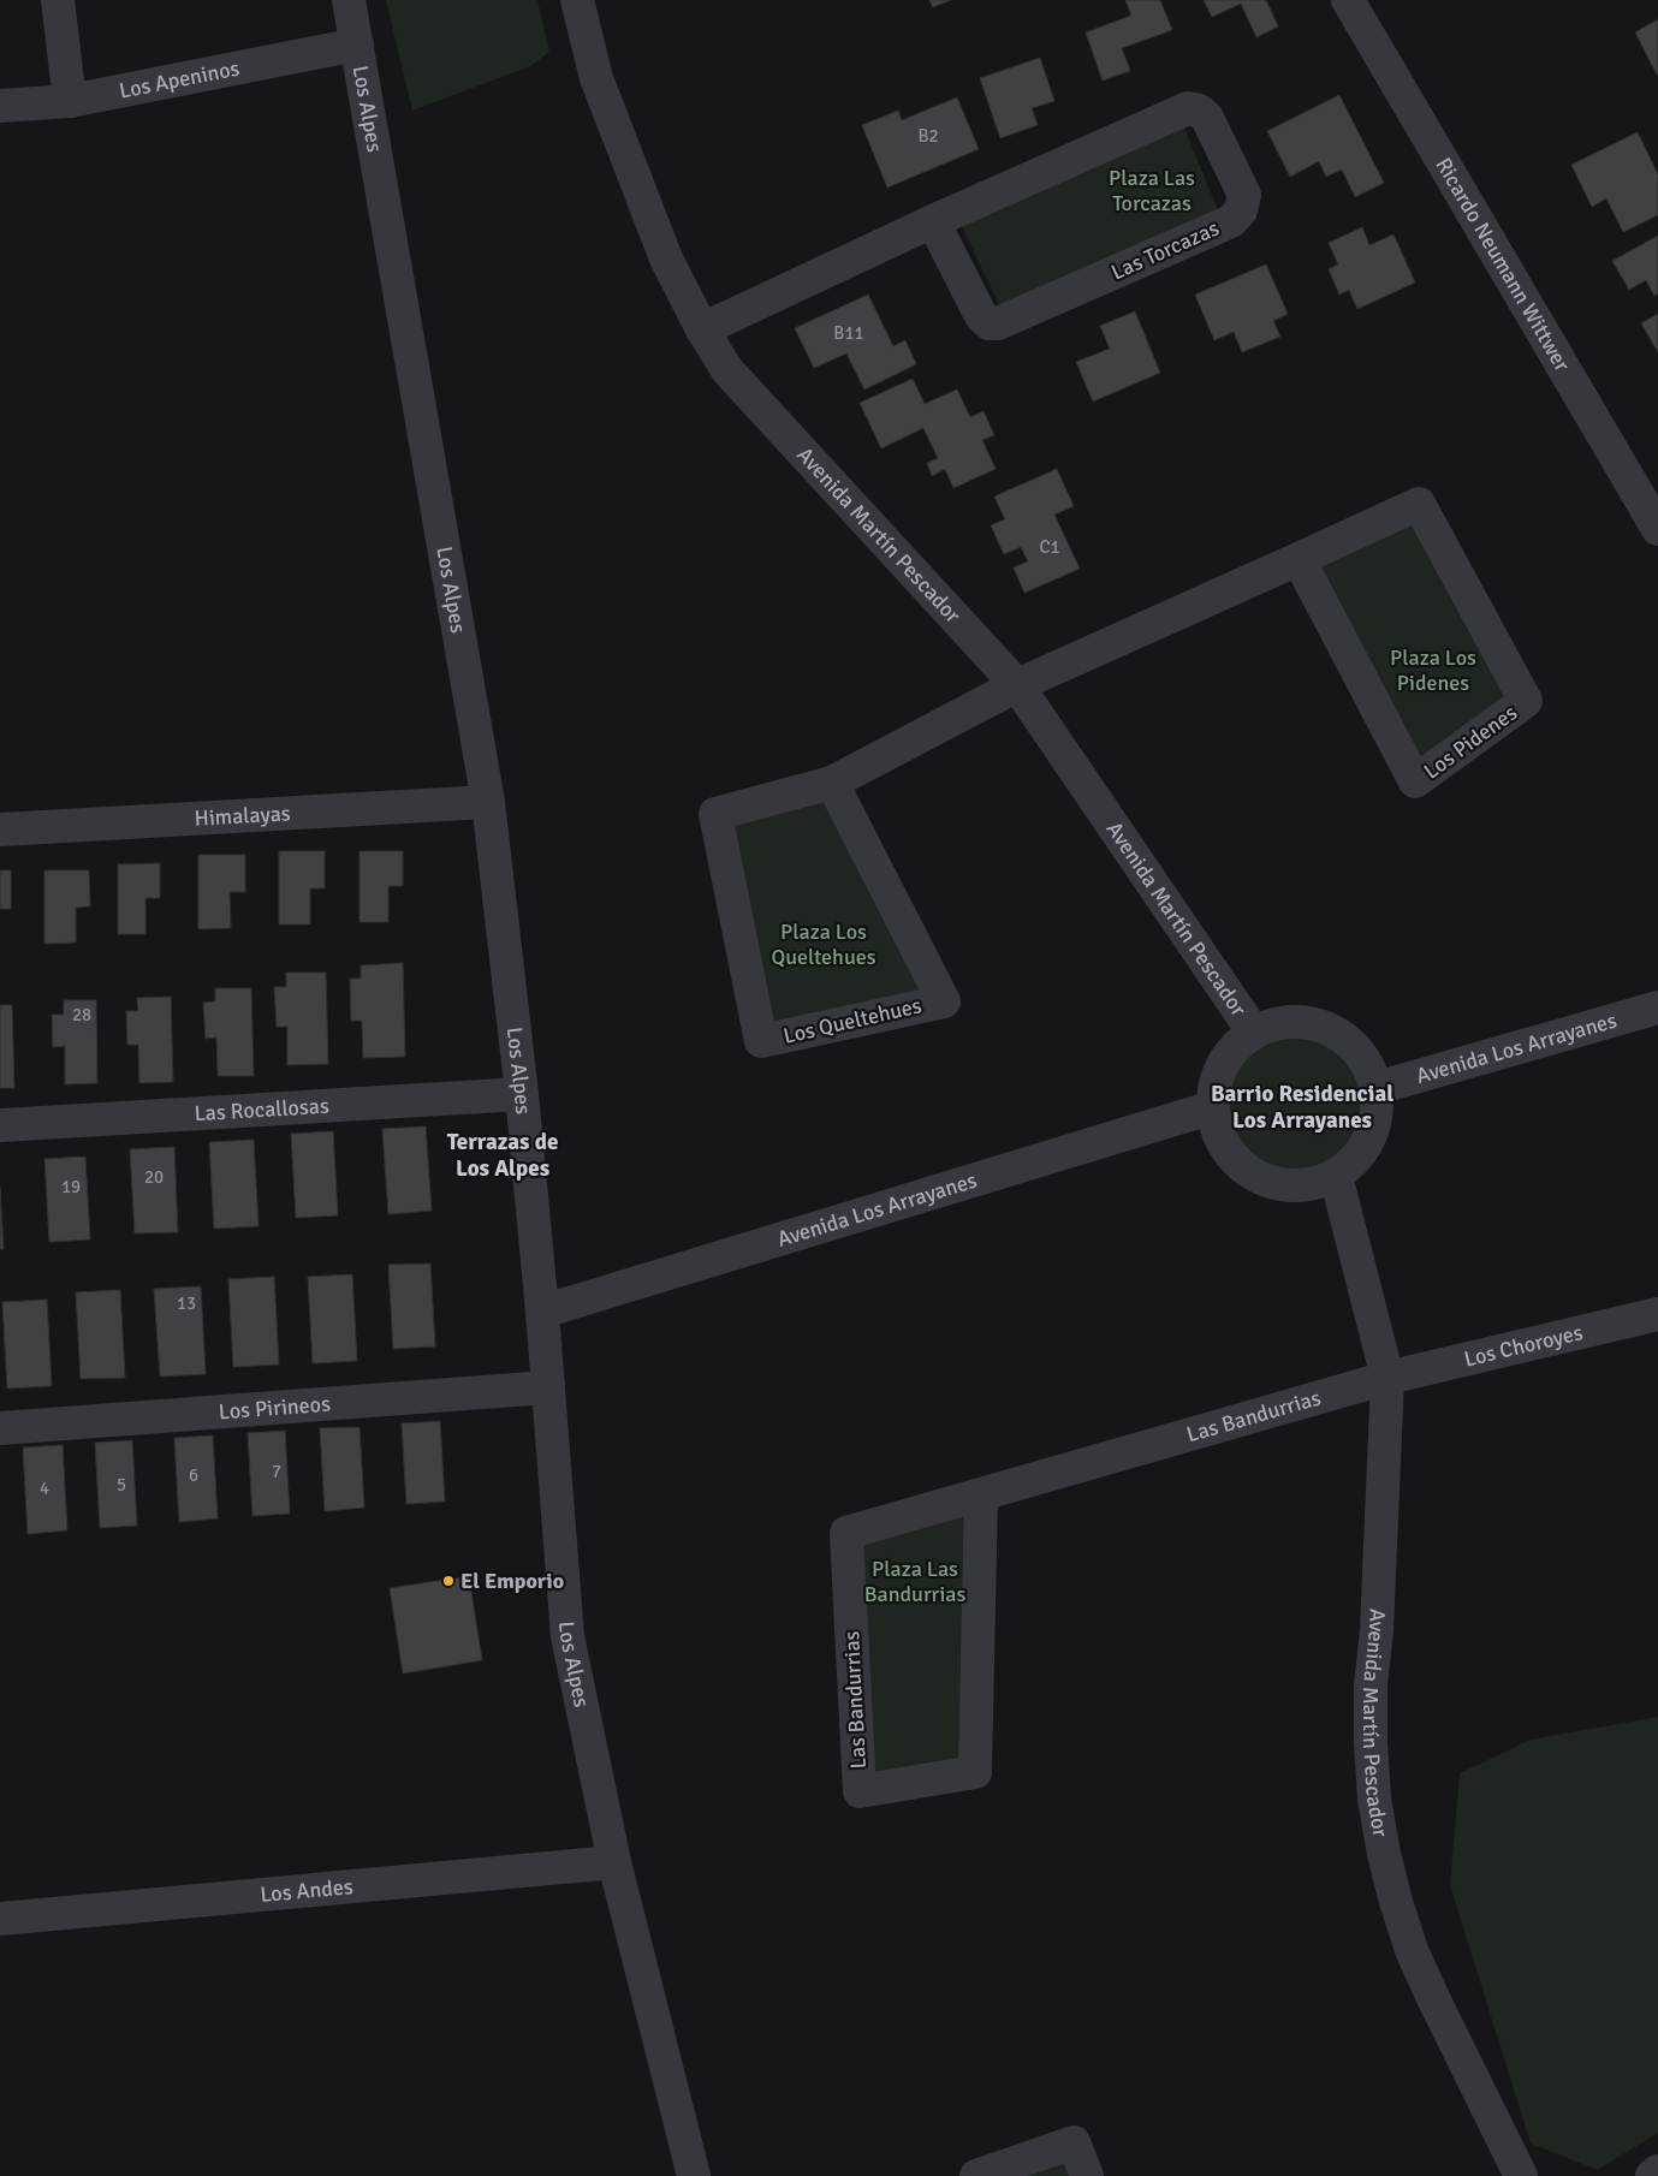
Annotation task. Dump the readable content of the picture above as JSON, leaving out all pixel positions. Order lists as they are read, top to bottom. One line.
{"streets":{"street":["Los Apeninos","Los Alpes","Las Torcazas","Ricardo Neumann Wittwer","Avenida Martín Pescador","Los Pidenes","Himalayas","Los Queltehues","Avenida Los Arrayanes","Las Rocallosas","Los Choroyes","Los Pirineos","Las Bandurrias","Los Andes"]},"crossings":[["Los Apeninos","Los Alpes"],["Los Alpes","Himalayas"],["Los Alpes","Avenida Los Arrayanes"],["Los Alpes","Las Rocallosas"],["Los Alpes","Los Pirineos"],["Los Alpes","Los Andes"],["Las Torcazas","Avenida Martín Pescador"],["Avenida Martín Pescador","Los Pidenes"],["Avenida Martín Pescador","Los Queltehues"],["Avenida Martín Pescador","Avenida Los Arrayanes"],["Avenida Martín Pescador","Los Choroyes"],["Avenida Martín Pescador","Las Bandurrias"],["Los Pidenes","Los Queltehues"],["Los Choroyes","Las Bandurrias"]],"districts":["Barrio Residencial Los Arrayanes","Terrazas de Los Alpes"],"parks":["Plaza Las Torcazas","Plaza Los Pidenes","Plaza Los Queltehues","Plaza Las Bandurrias"],"places":["El Emporio"],"house_numbers":["B2","B11","C1","28","20","19","13","7","6","5","4"]}
